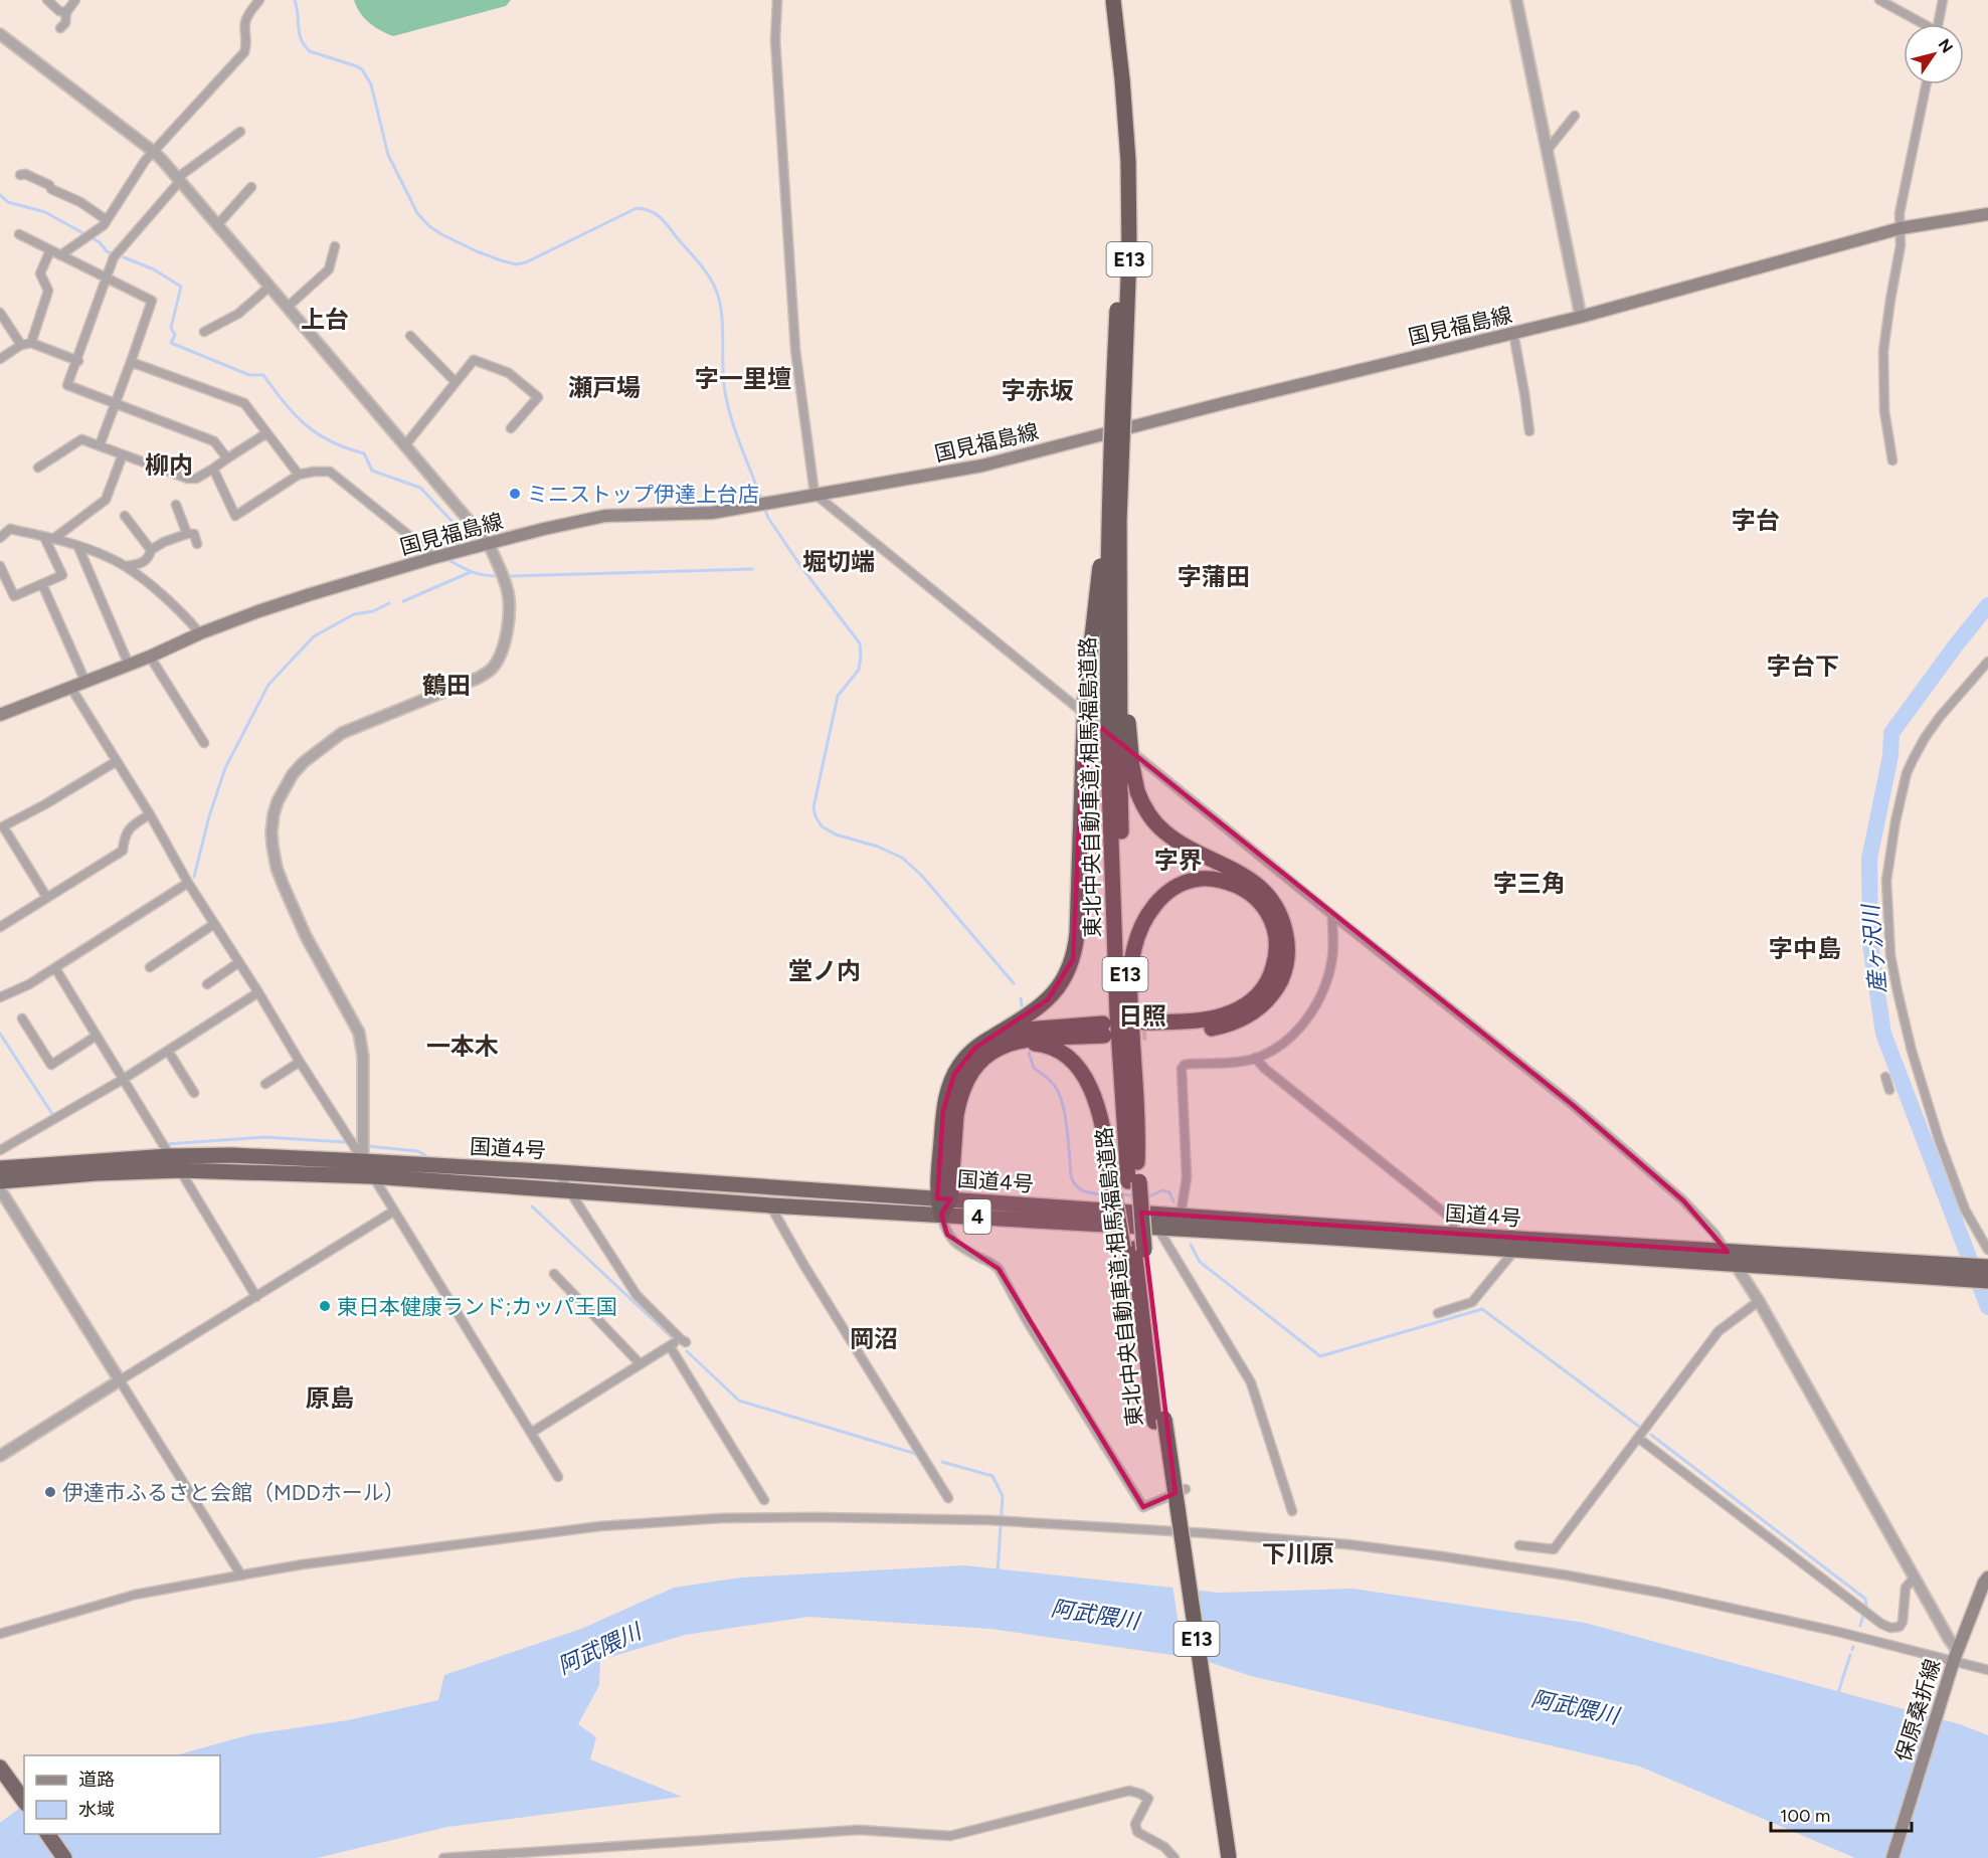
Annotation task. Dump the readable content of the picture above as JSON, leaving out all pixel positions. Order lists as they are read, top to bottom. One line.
{"streets":{"highway":["E13","東北中央自動車道;相馬福島道路","国道4号","4"],"main road":["国見福島線","保原桑折線"]},"districts":["上台","字一里壇","瀬戸場","字赤坂","柳内","字台","堀切端","字蒲田","字台下","鶴田","字界","字三角","字中島","堂ノ内","日照","一本木","岡沼","原島","下川原"],"water":["産ヶ沢川","阿武隈川"],"places":["ミニストップ伊達上台店","東日本健康ランド;カッパ王国","伊達市ふるさと会館（MDDホール）"],"legend":["道路","水域"],"scale_bar":"100 m","north":"top right"}
